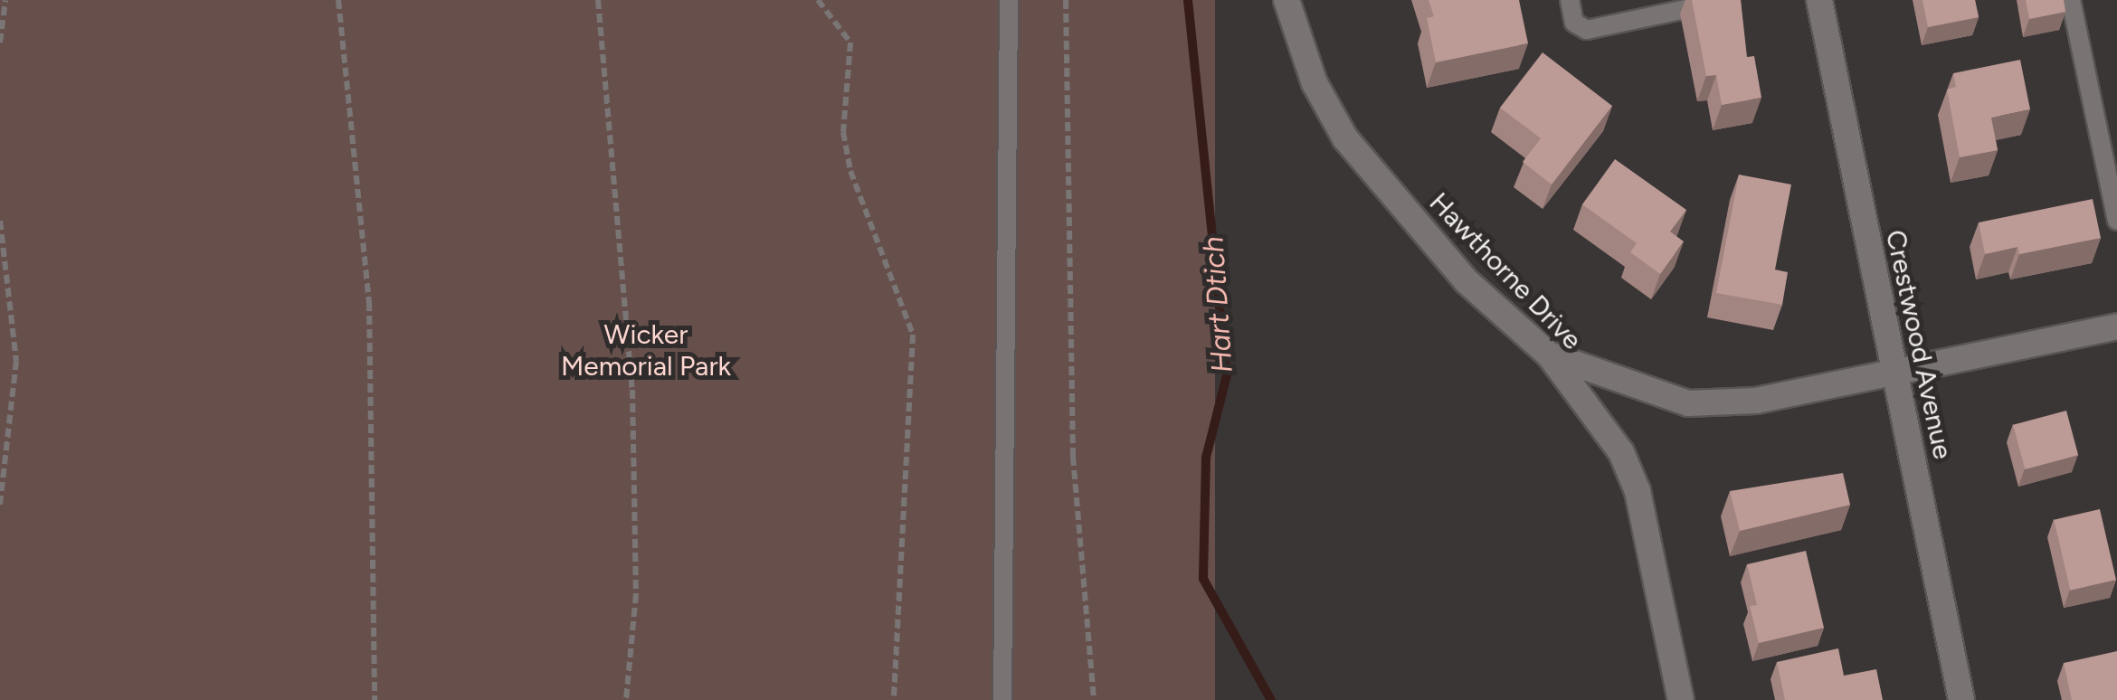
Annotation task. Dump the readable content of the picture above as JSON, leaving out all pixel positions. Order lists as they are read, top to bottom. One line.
{"streets":{"street":["Hawthorne Drive","Crestwood Avenue"]},"water":["Hart Dtich"],"parks":["Wicker Memorial Park"]}
